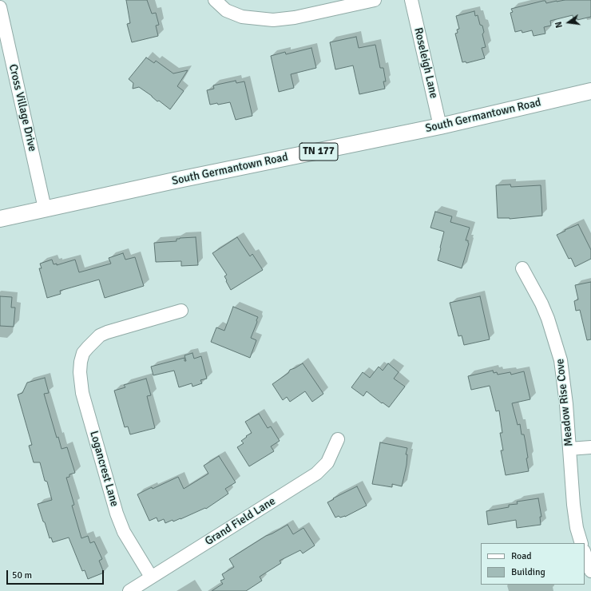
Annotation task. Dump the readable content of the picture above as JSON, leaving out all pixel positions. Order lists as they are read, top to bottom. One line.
{"streets":{"main road":["South Germantown Road","TN 177"],"street":["Roseleigh Lane","Cross Village Drive","Meadow Rise Cove","Logancrest Lane","Grand Field Lane"]},"crossings":[["Roseleigh Lane","South Germantown Road"],["Cross Village Drive","South Germantown Road"],["Logancrest Lane","Grand Field Lane"]],"legend":["Road","Building"],"scale_bar":"50 m","north":"left"}
